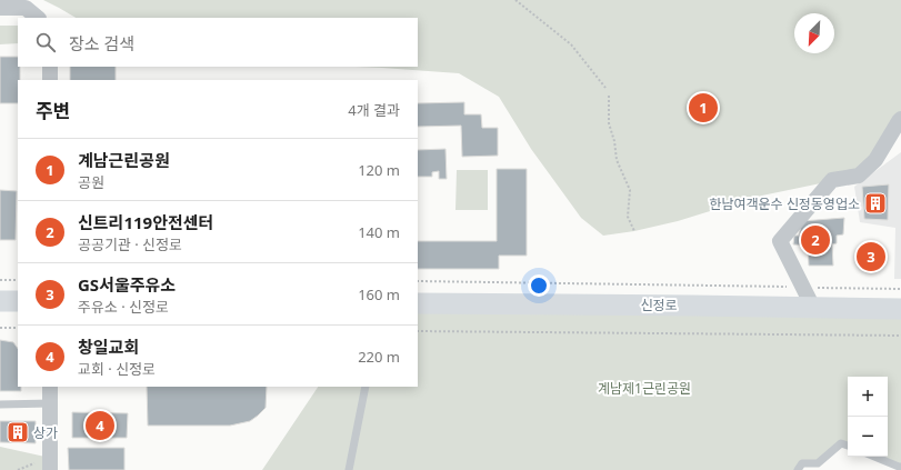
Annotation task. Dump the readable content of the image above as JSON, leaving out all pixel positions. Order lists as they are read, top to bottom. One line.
{"streets":{"main road":["신정로"]},"parks":["계남제1근린공원"],"places":{"building":["한남여객운수 신정동영업소","상가"]},"north":"bottom left","page":{"search":"장소 검색","heading":["주변","4개 결과"],"pins":["1","2","3","4"],"list":[{"mark":"1","name":"계남근린공원","note":"공원","value":"120 m"},{"mark":"2","name":"신트리119안전센터","note":"공공기관 · 신정로","value":"140 m"},{"mark":"3","name":"GS서울주유소","note":"주유소 · 신정로","value":"160 m"},{"mark":"4","name":"창일교회","note":"교회 · 신정로","value":"220 m"}],"map_buttons":["+","−"]}}
